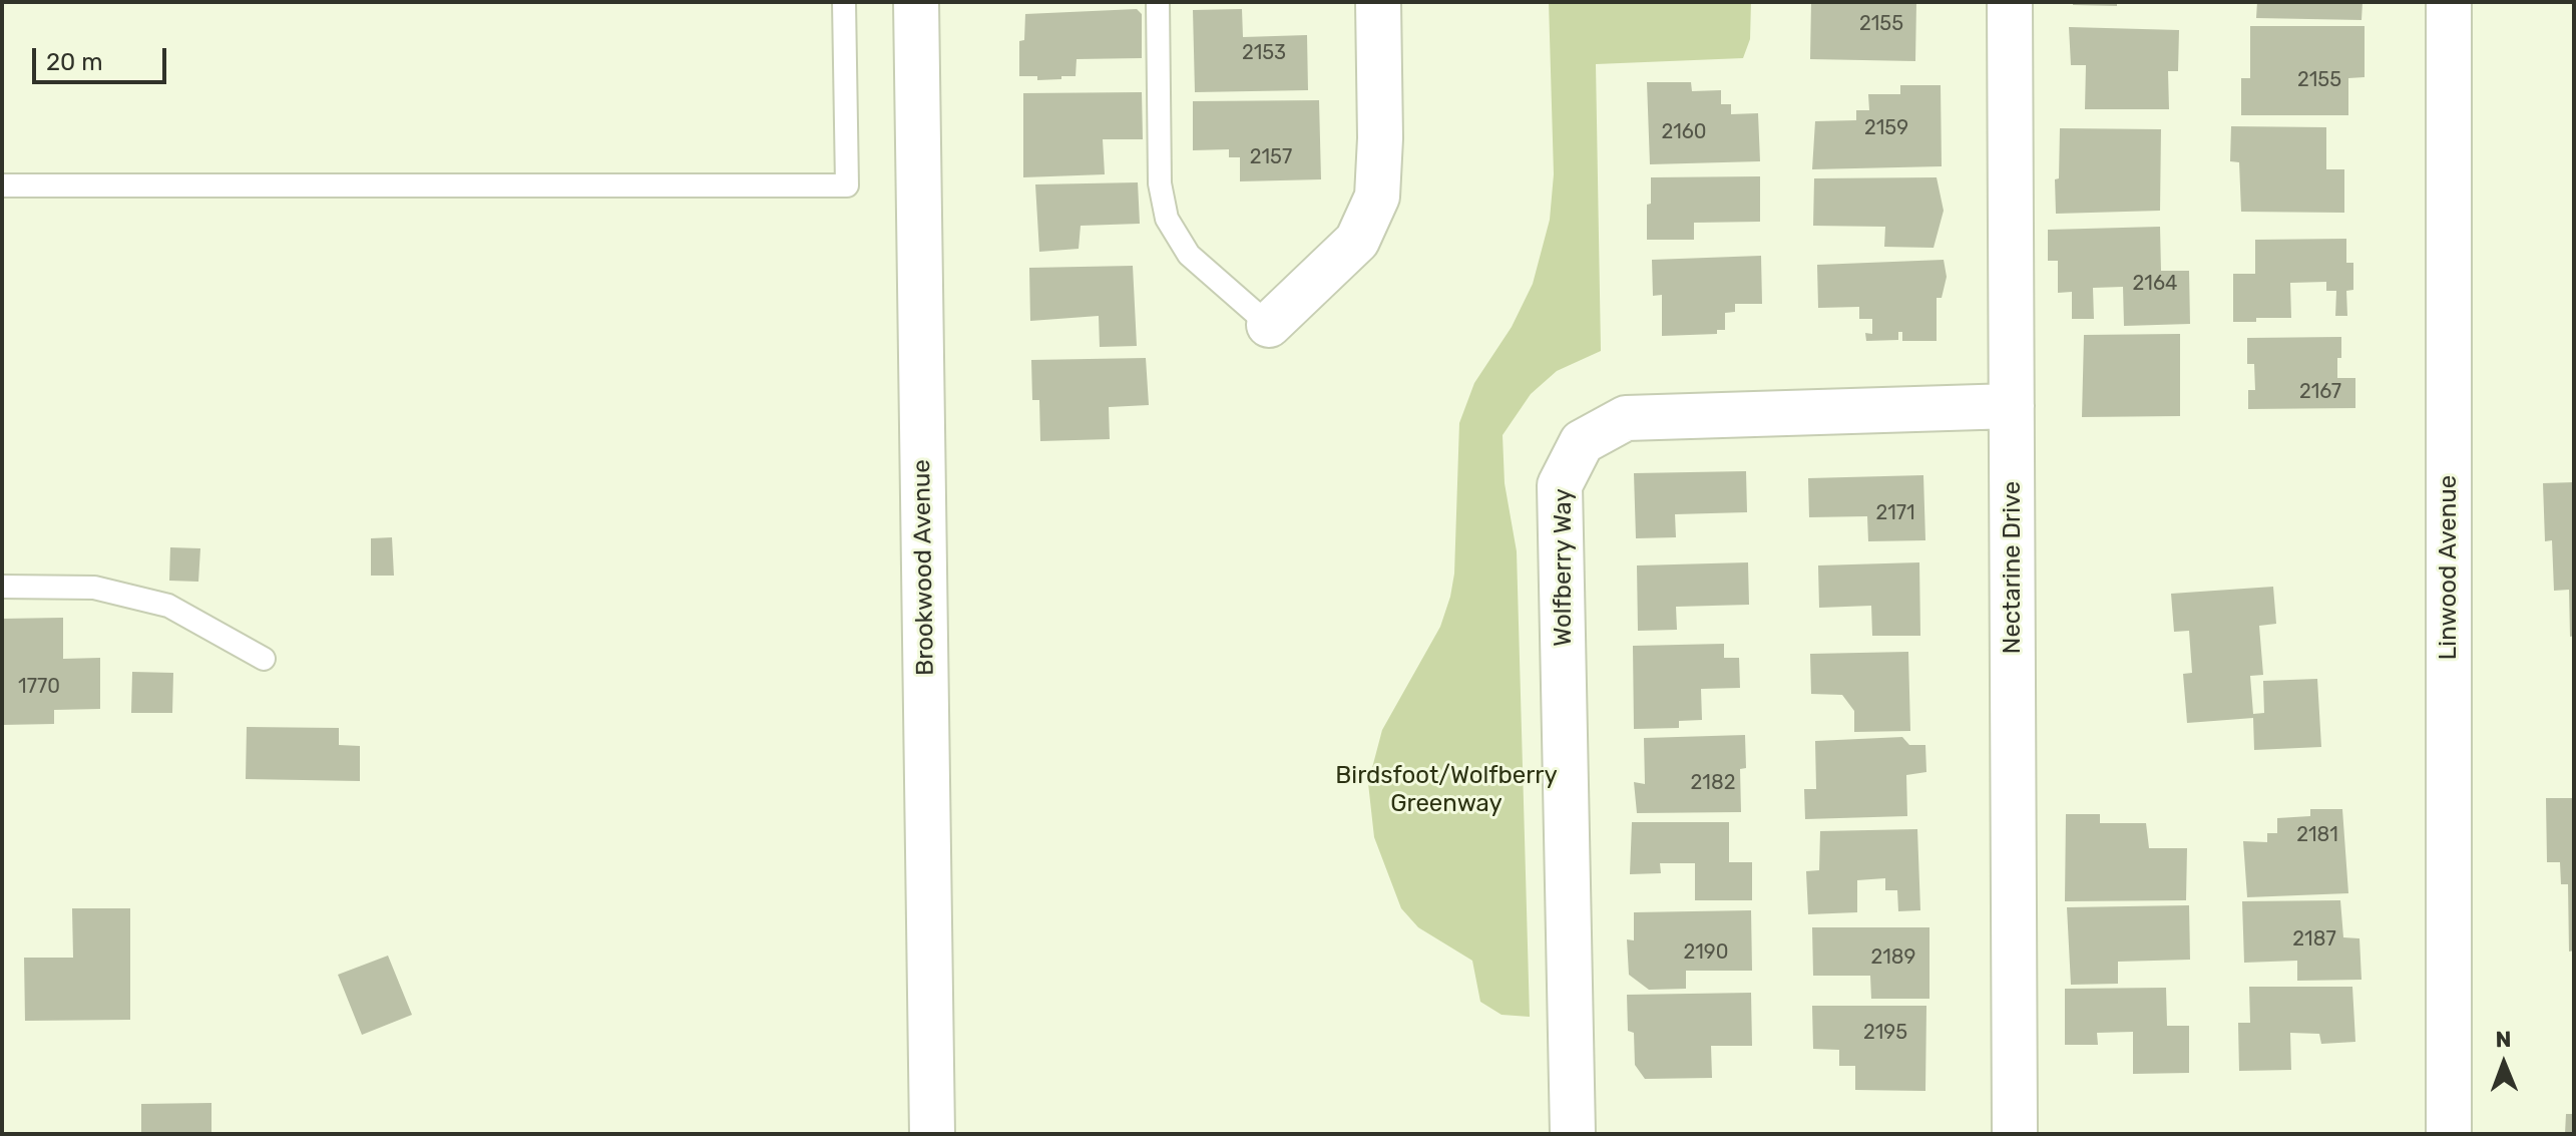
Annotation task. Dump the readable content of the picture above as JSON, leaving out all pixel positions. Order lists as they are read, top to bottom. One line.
{"streets":{"street":["Brookwood Avenue","Wolfberry Way","Nectarine Drive","Linwood Avenue"]},"crossings":[["Wolfberry Way","Nectarine Drive"]],"parks":["Birdsfoot/Wolfberry Greenway"],"house_numbers":["2155","2153","2155","2159","2160","2157","2164","2167","2171","1770","2182","2181","2187","2190","2189","2195"],"scale_bar":"20 m","north":"top"}
